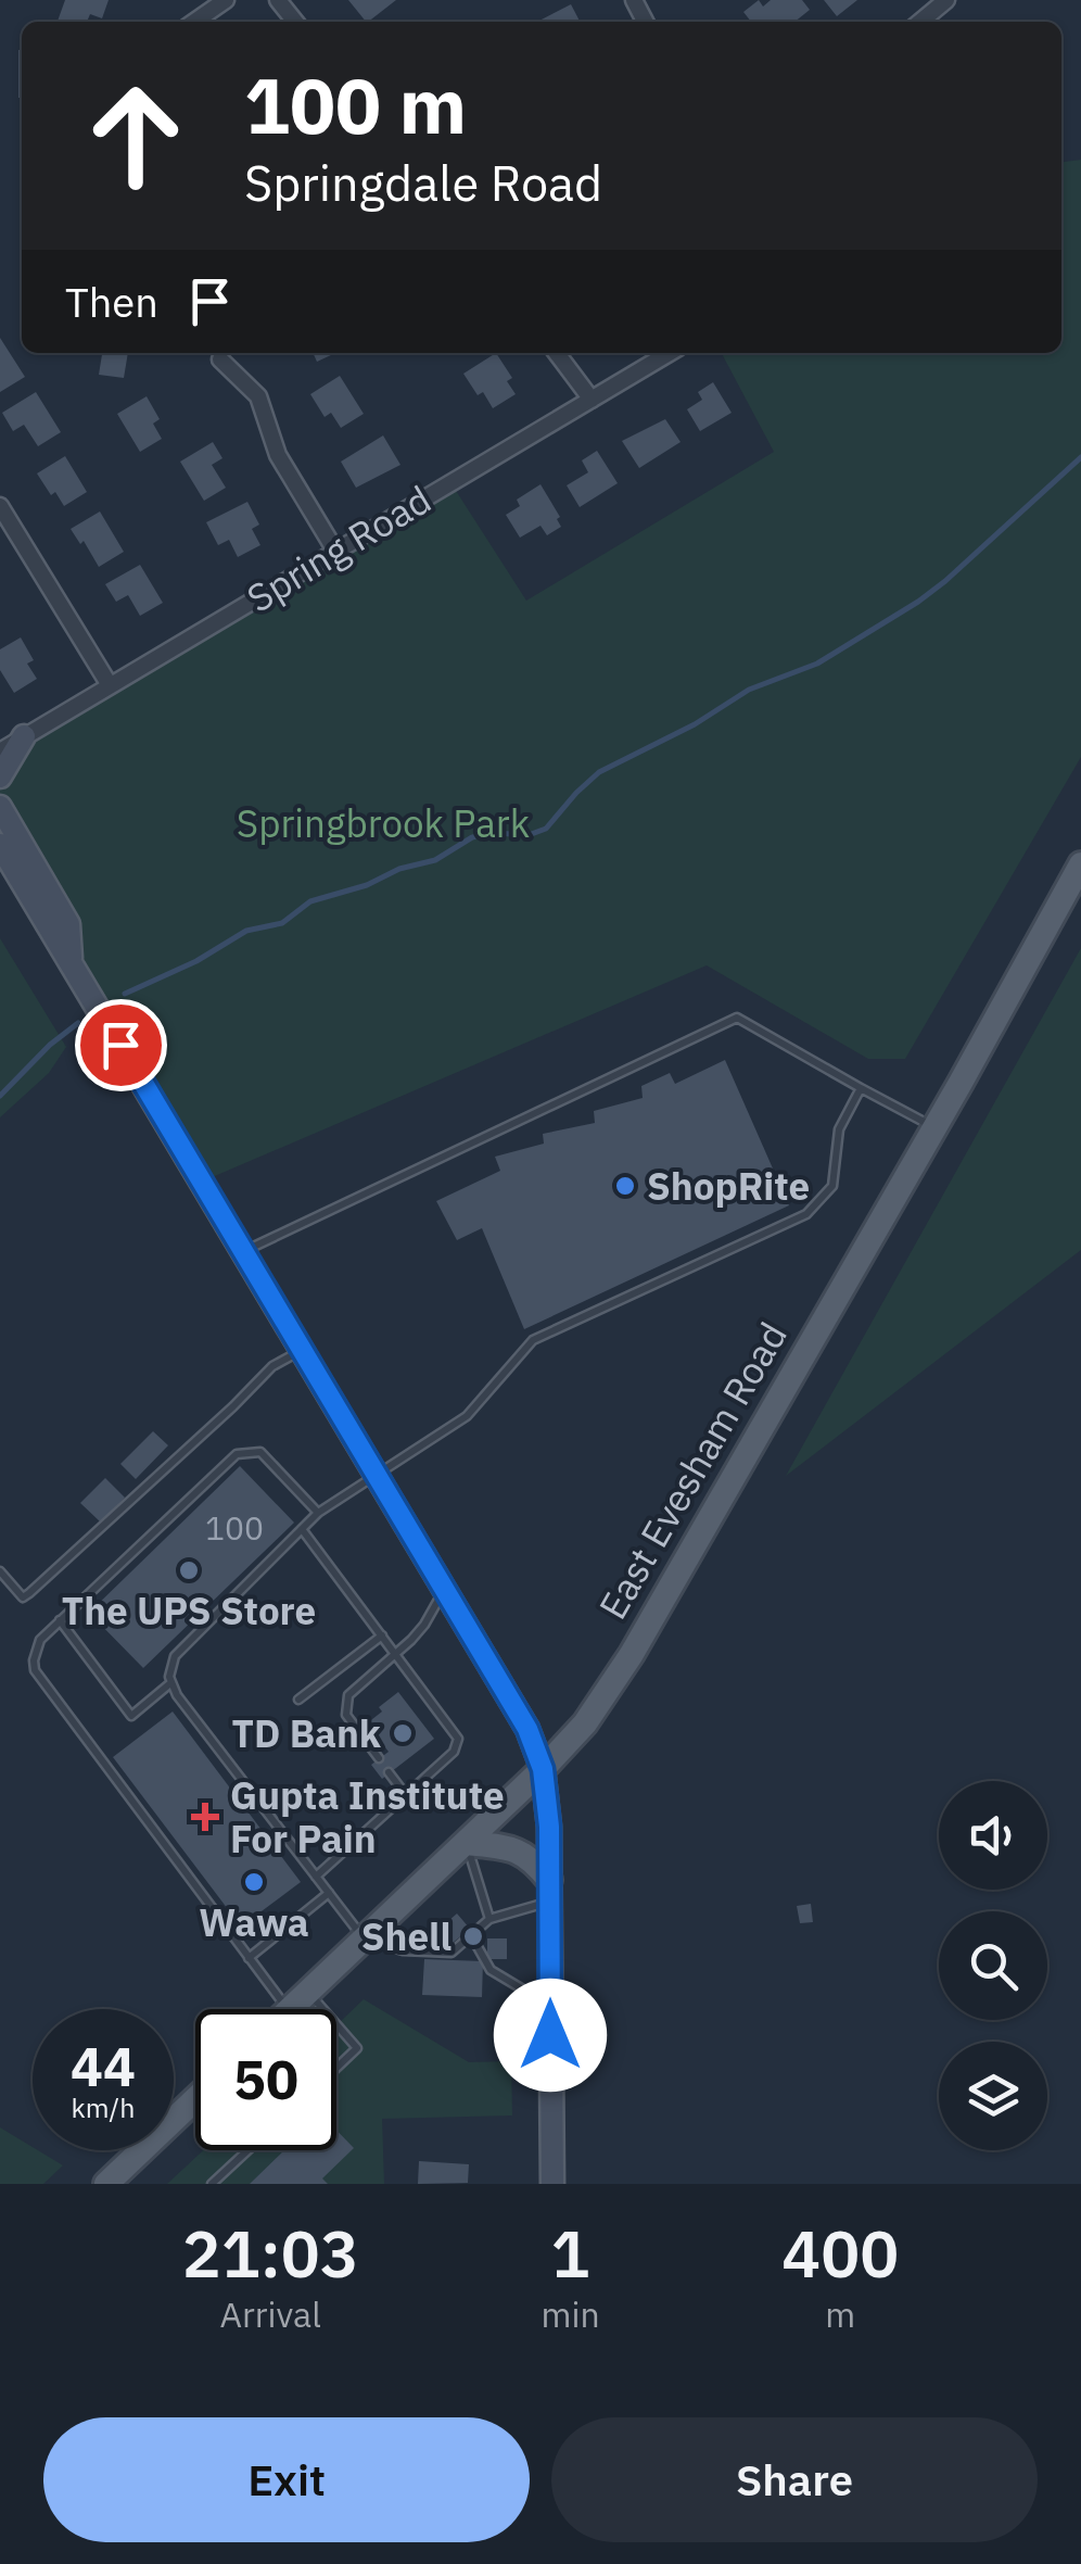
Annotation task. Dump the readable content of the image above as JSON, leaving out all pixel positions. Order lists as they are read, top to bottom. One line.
{"streets":{"main road":["East Evesham Road"],"street":["Spring Road"]},"parks":["Springbrook Park"],"places":{"other":["ShopRite","The UPS Store","TD Bank","Wawa","Shell"],"health":["Gupta Institute For Pain"]},"house_numbers":["100"],"page":{"turn":["100 m","Springdale Road"],"then":"Then","speed":"44 km/h","limit":"50","eta":["21:03","Arrival","1","min","400","m"],"buttons":["Exit","Share"]}}
